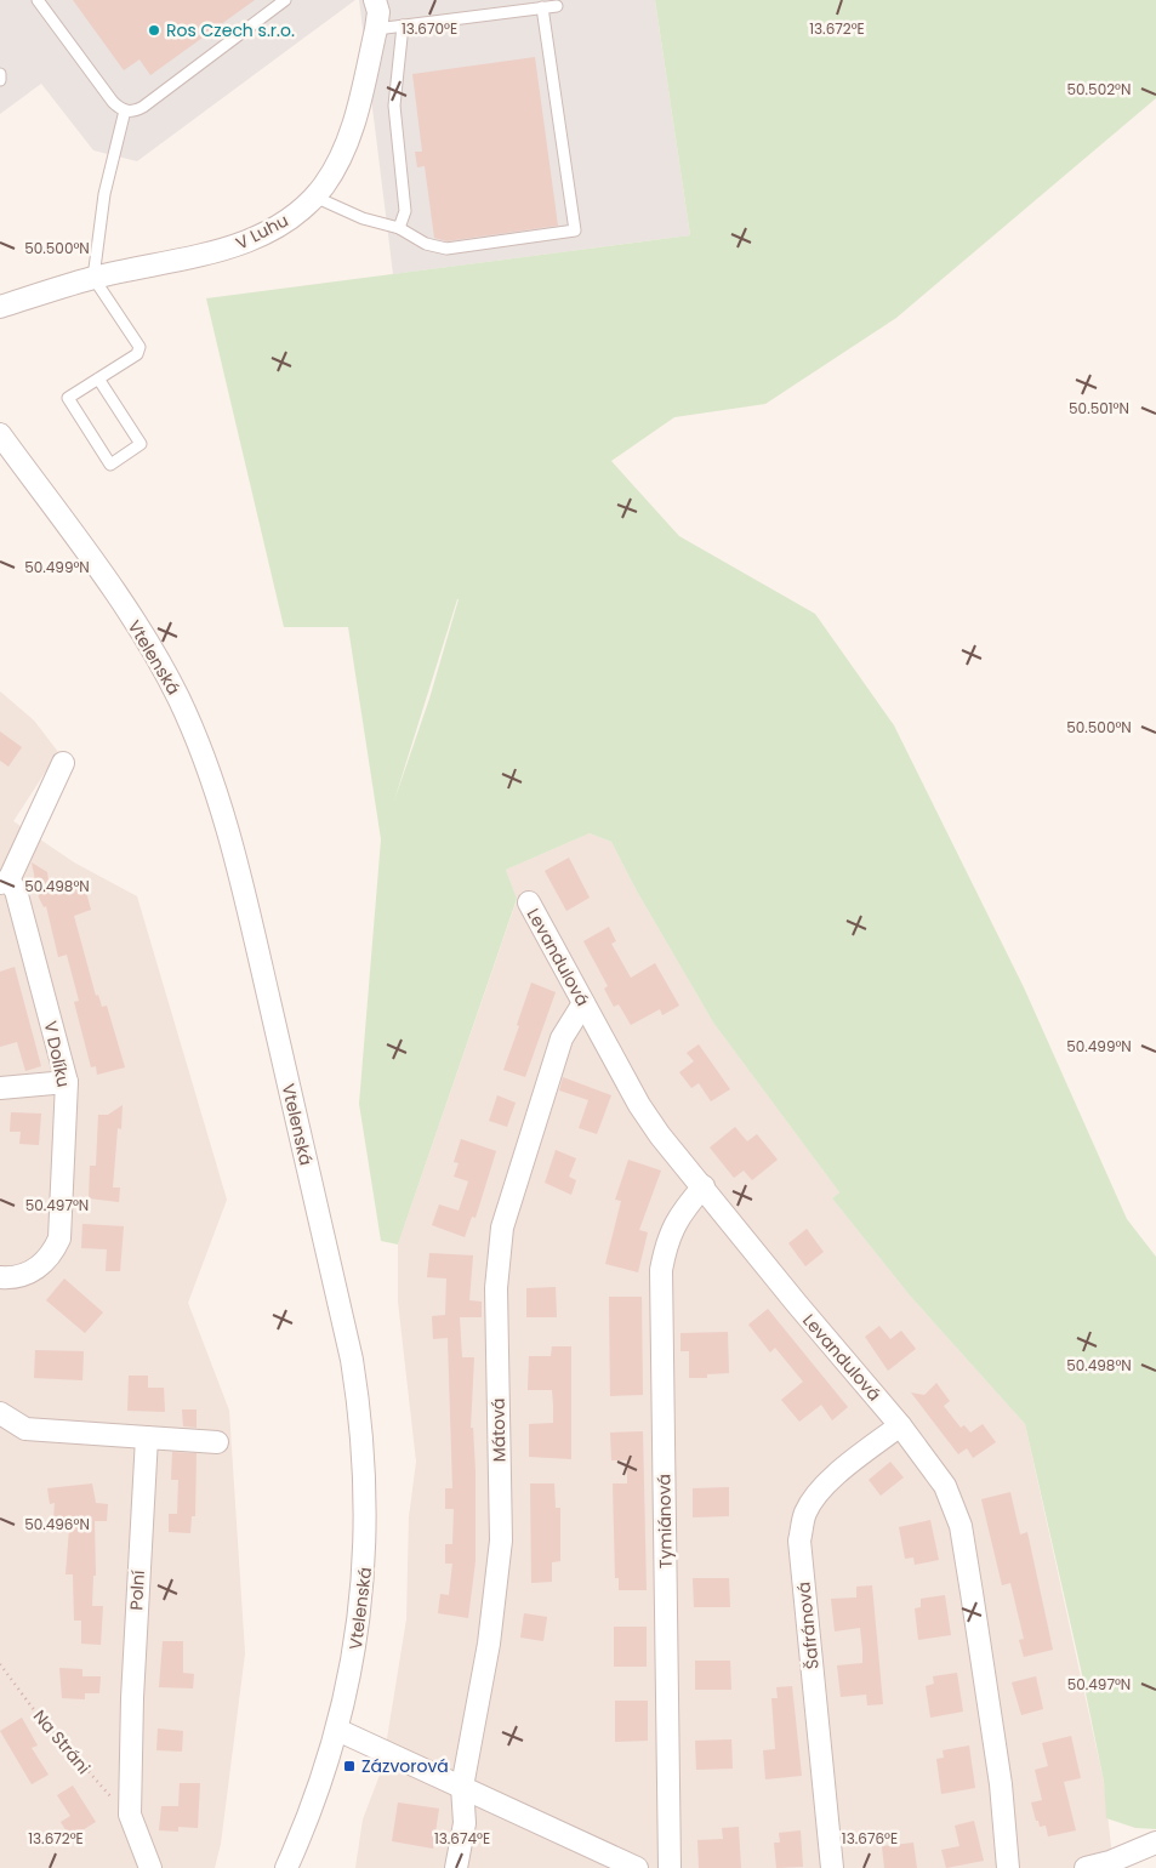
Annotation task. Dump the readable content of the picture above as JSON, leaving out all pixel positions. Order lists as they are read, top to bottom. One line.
{"streets":{"street":["V Luhu","Vtelenská","Levandulová","V Dolíku","Mátová","Tymiánová","Polní","Šafránová"],"path":["Na Stráni"]},"crossings":[["Levandulová","Mátová"],["Levandulová","Tymiánová"],["Levandulová","Šafránová"],["Polní","Na Stráni"]],"places":{"other":["Ros Czech s.r.o."],"transit":["Zázvorová"]},"coordinates":["13.670°E","13.672°E","50.502°N","50.500°N","50.501°N","50.499°N","50.498°N","50.497°N","50.496°N","13.674°E","13.676°E"]}
